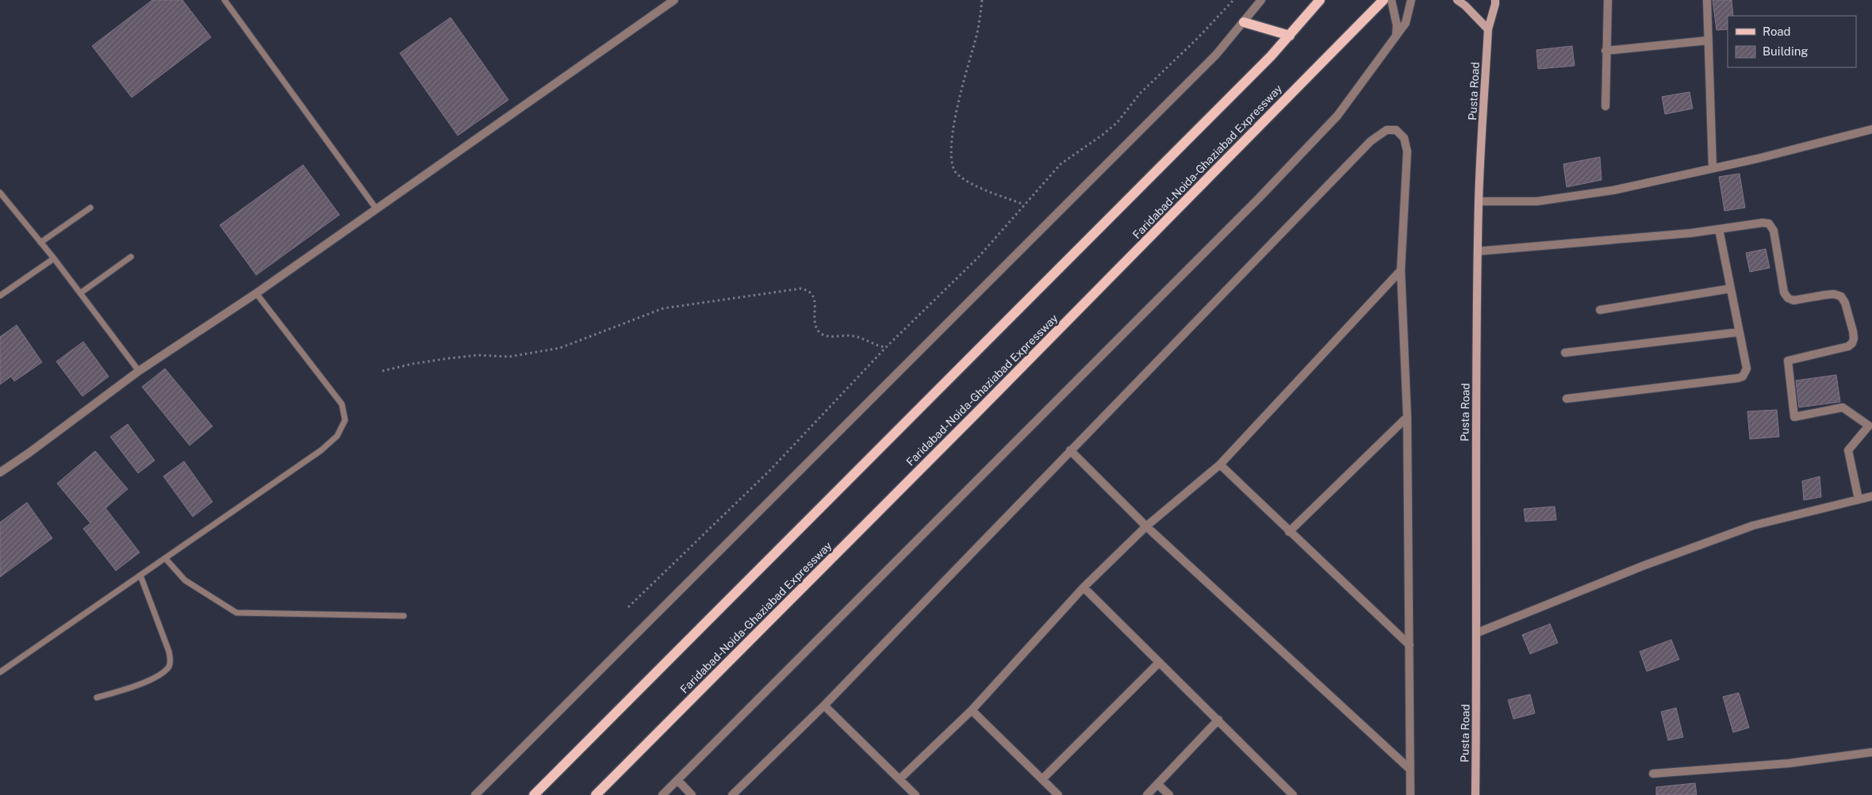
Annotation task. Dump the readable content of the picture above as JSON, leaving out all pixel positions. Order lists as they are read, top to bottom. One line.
{"streets":{"main road":["Faridabad-Noida-Ghaziabad Expressway"],"street":["Pusta Road"]},"legend":["Road","Building"]}
